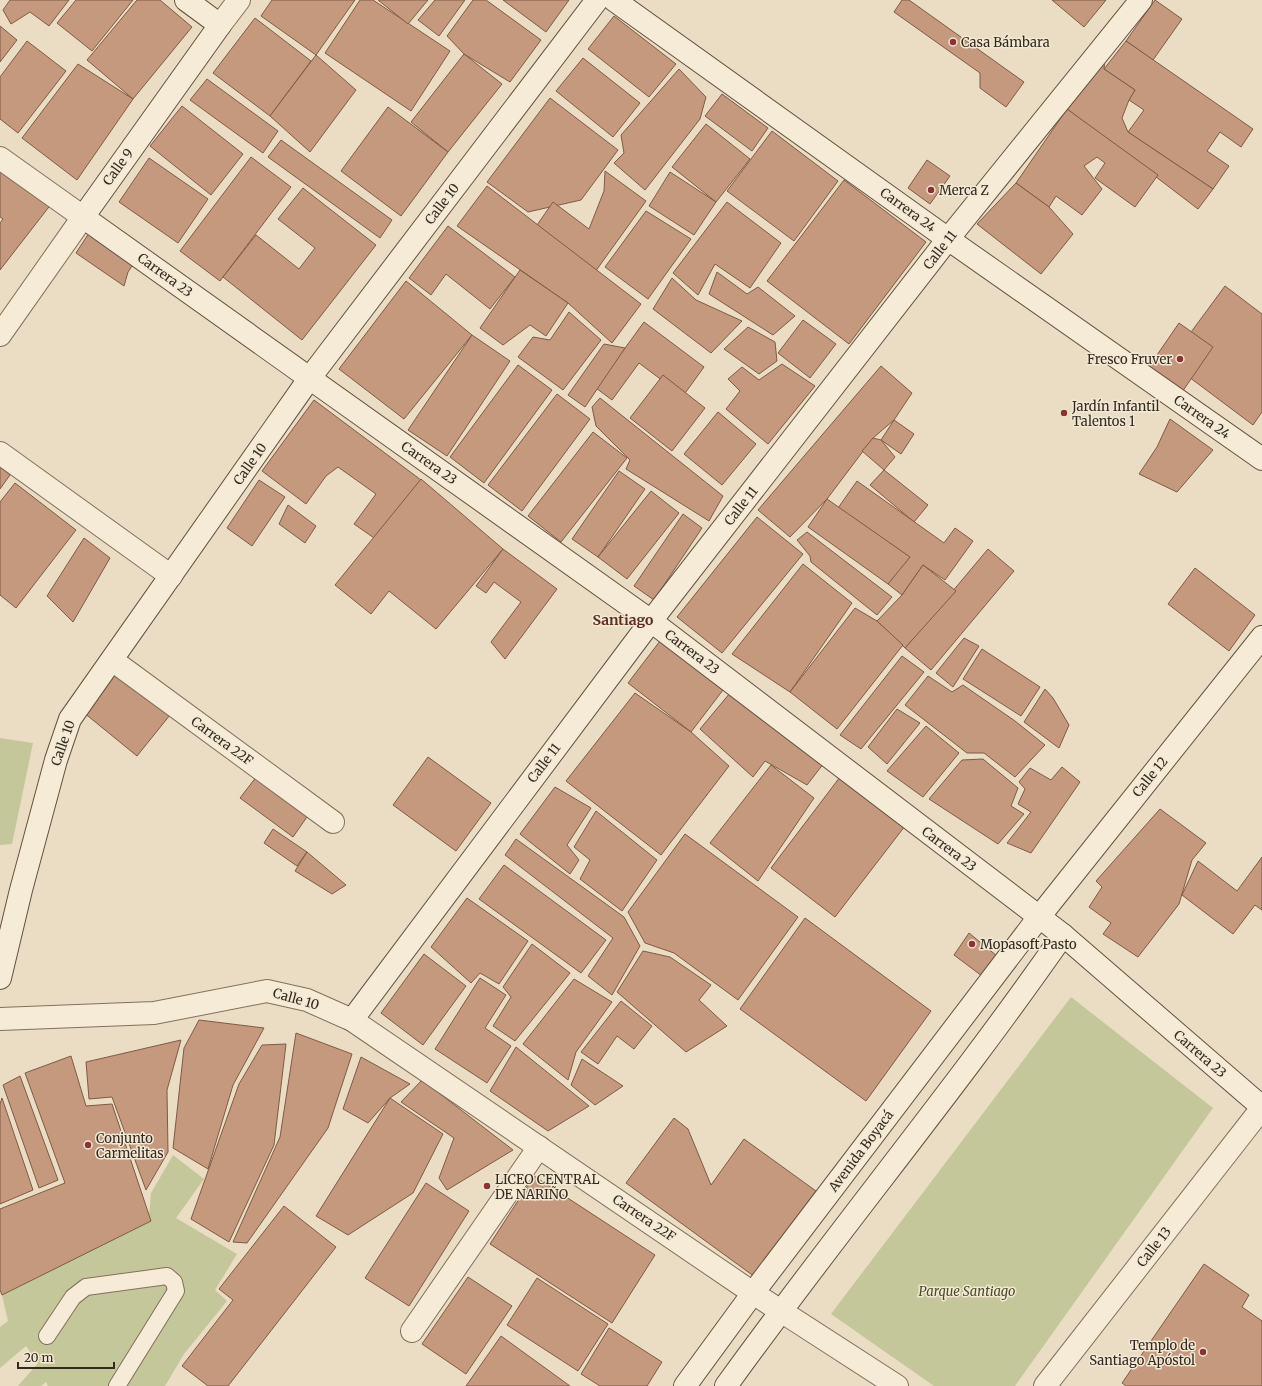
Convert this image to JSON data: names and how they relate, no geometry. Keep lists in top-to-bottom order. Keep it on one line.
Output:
{"streets":{"street":["Calle 9","Calle 10","Carrera 24","Calle 11","Carrera 23","Carrera 22F","Calle 12","Avenida Boyacá","Calle 13"]},"crossings":[["Calle 9","Carrera 23"],["Calle 10","Calle 11"],["Calle 10","Carrera 23"],["Calle 10","Carrera 22F"],["Carrera 24","Calle 11"],["Calle 11","Carrera 23"],["Calle 11","Carrera 22F"],["Carrera 23","Calle 12"],["Carrera 23","Avenida Boyacá"],["Carrera 23","Calle 13"],["Carrera 22F","Avenida Boyacá"],["Calle 12","Avenida Boyacá"]],"districts":["Santiago"],"parks":["Parque Santiago"],"places":["Casa Bámbara","Merca Z","Fresco Fruver","Jardín Infantil Talentos 1","Mopasoft Pasto","Conjunto Carmelitas","LICEO CENTRAL DE NARIÑO","Templo de Santiago Apóstol"],"scale_bar":"20 m"}
